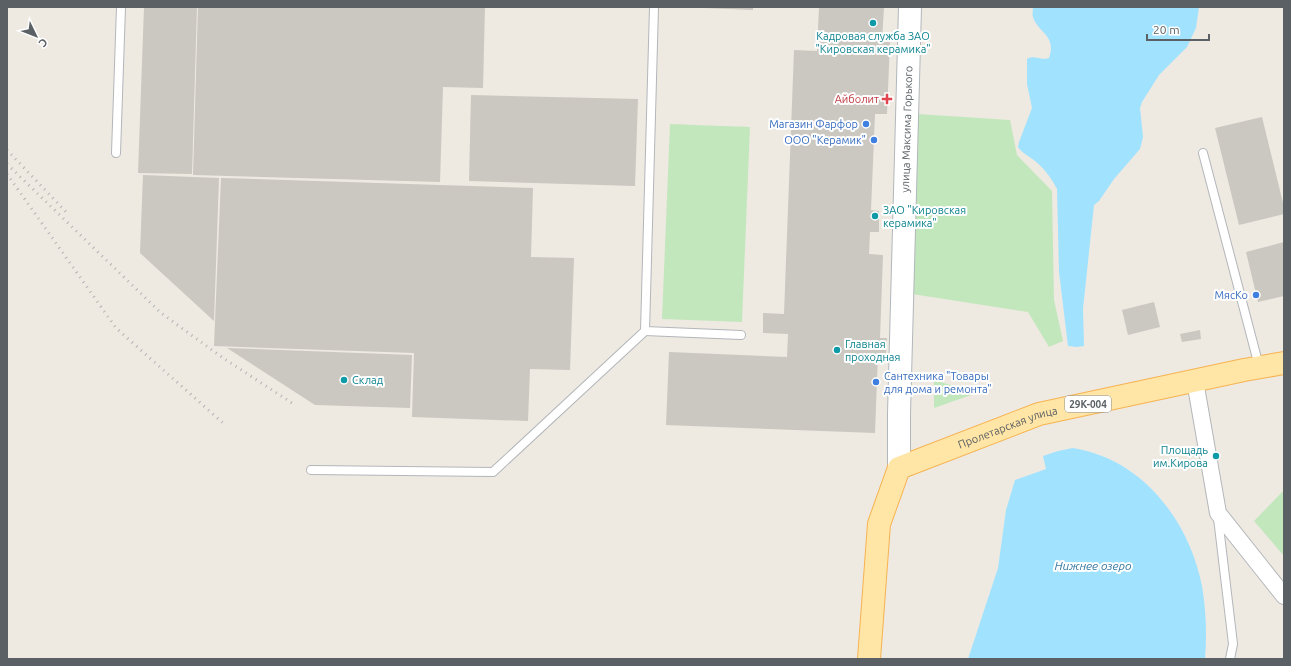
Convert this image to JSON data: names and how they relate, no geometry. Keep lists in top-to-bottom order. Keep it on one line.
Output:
{"streets":{"main road":["29К-004","Пролетарская улица"],"street":["улица Максима Горького"]},"crossings":[["улица Максима Горького","Пролетарская улица"]],"water":["Нижнее озеро"],"places":{"other":["Кадровая служба ЗАО \"Кировская керамика\"","Магазин Фарфор","ООО \"Керамик\"","ЗАО \"Кировская керамика\"","МясКо","Главная проходная","Склад","Сантехника \"Товары для дома и ремонта\"","Площадь им.Кирова"],"health":["Айболит"]},"scale_bar":"20 m","north":"bottom right"}
